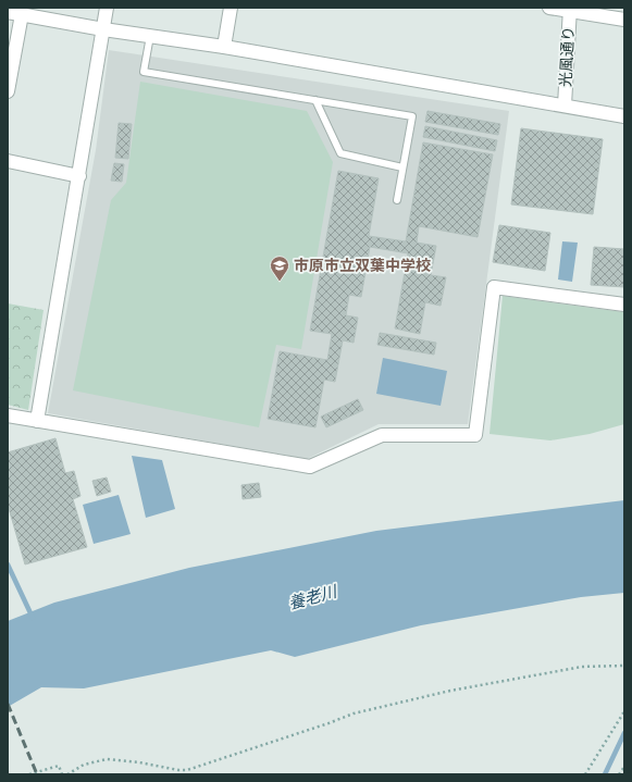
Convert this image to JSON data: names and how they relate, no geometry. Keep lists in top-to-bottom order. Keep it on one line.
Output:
{"streets":{"street":["光風通り"]},"water":["養老川"],"places":{"school or university":["市原市立双葉中学校"]}}
